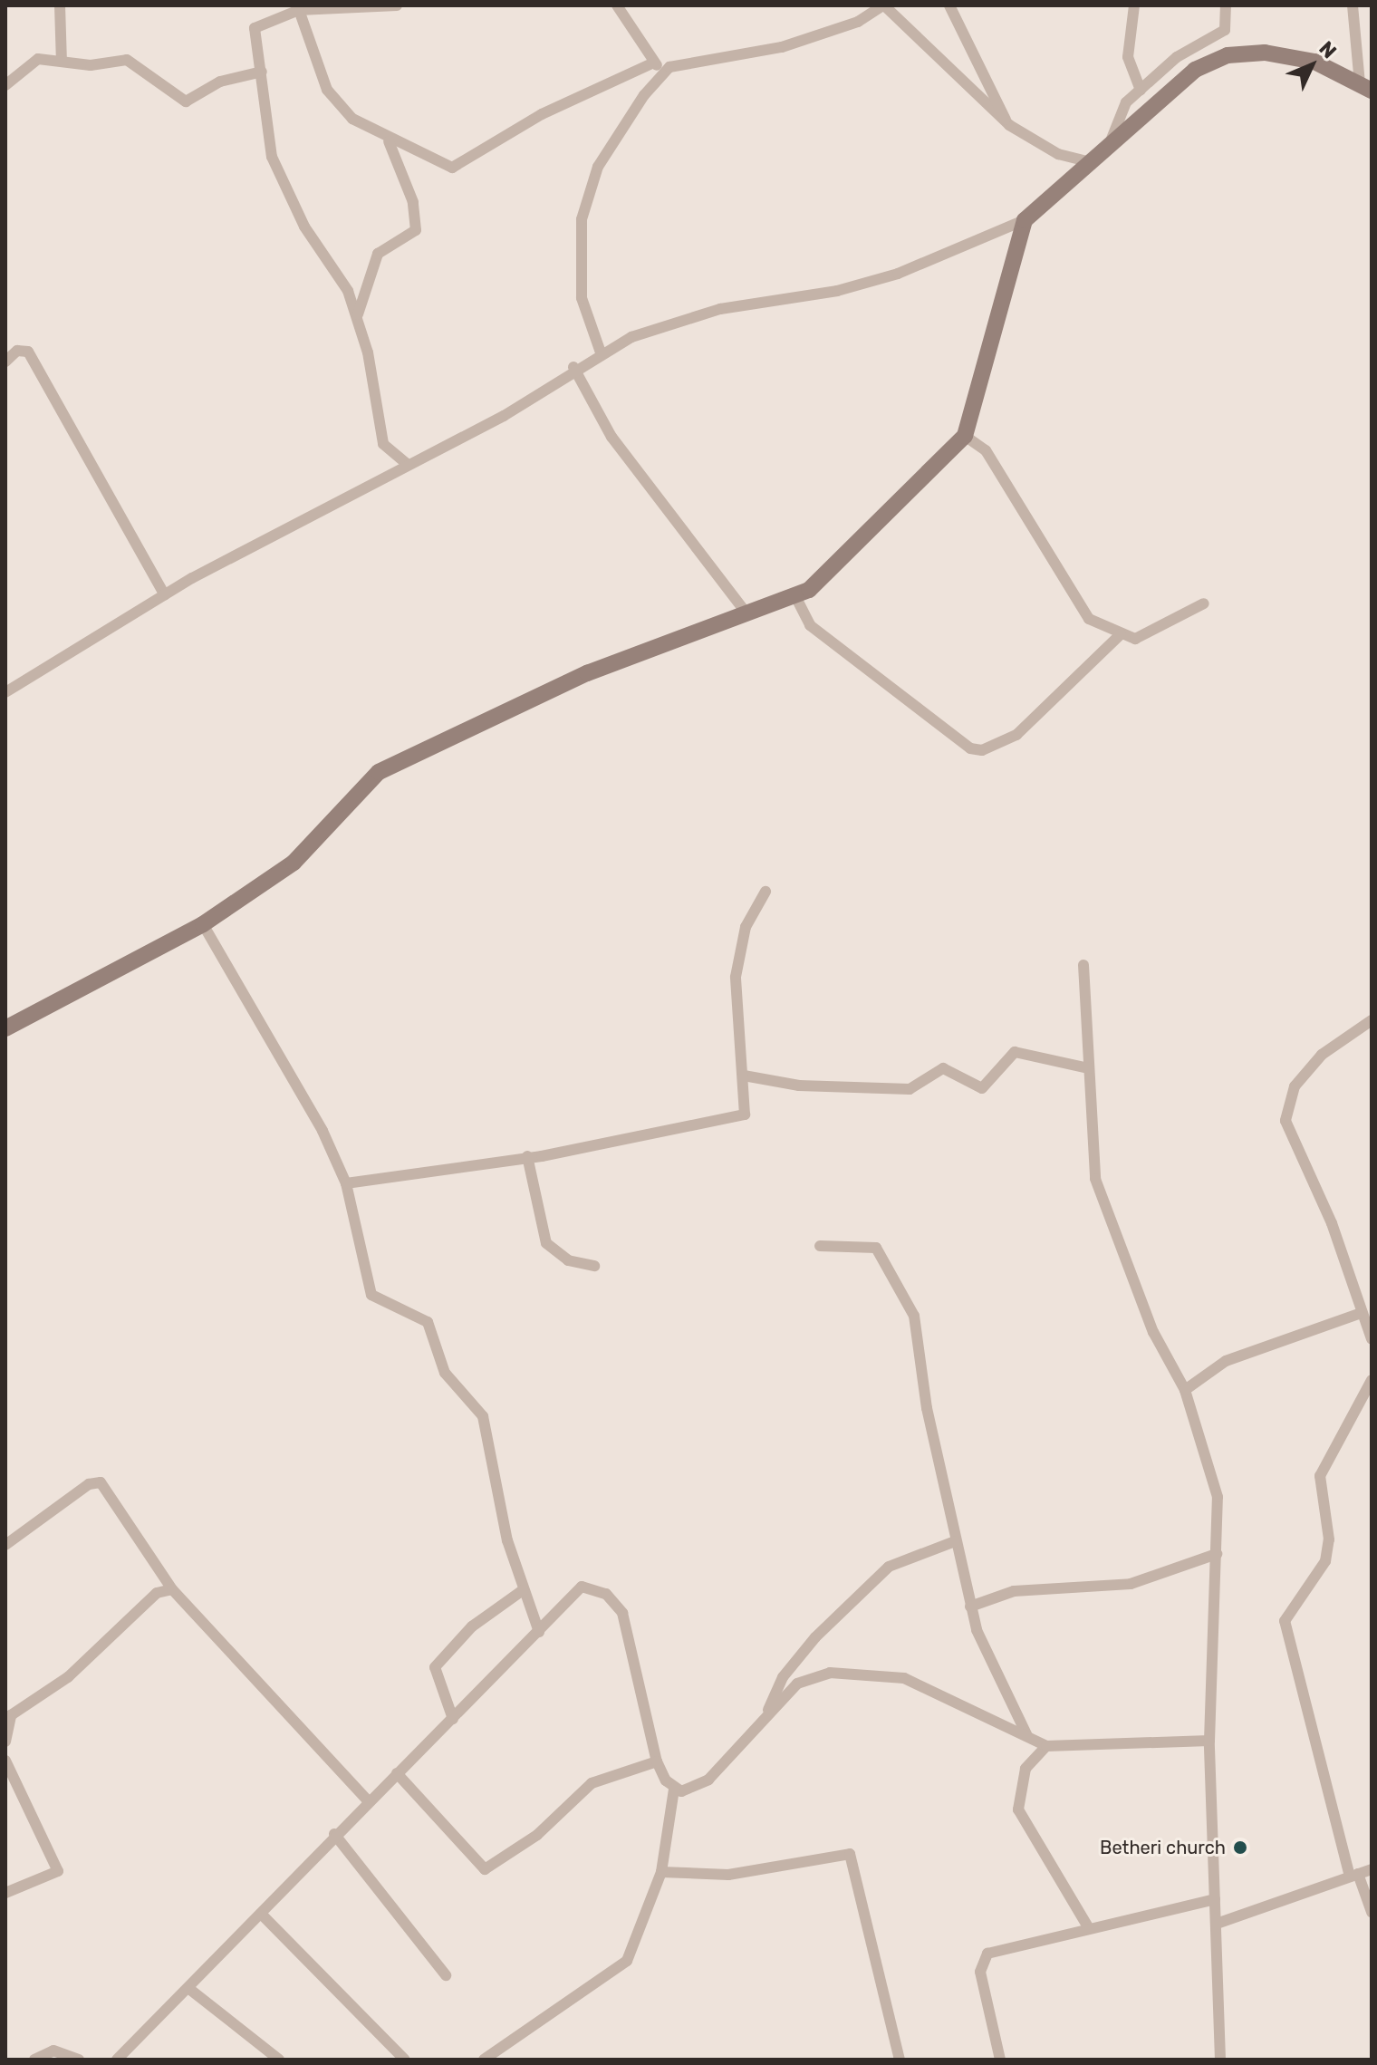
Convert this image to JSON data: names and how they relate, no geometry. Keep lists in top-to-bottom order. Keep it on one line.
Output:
{"places":["Betheri church"],"north":"top right"}
